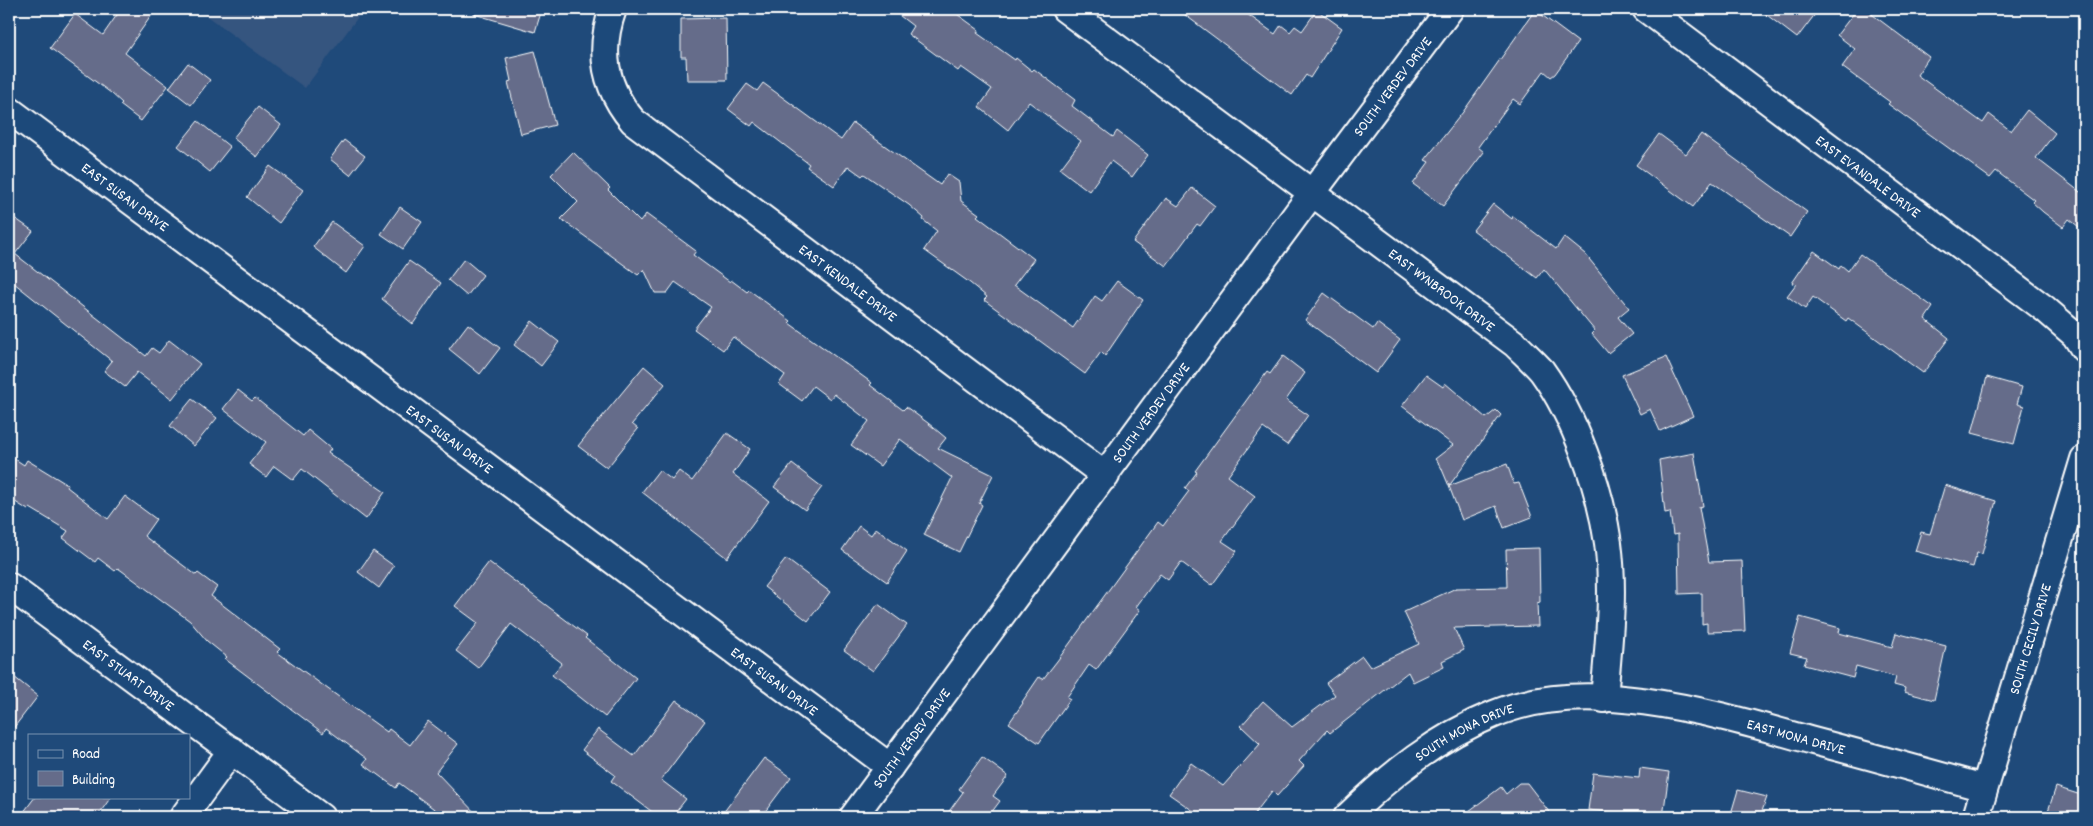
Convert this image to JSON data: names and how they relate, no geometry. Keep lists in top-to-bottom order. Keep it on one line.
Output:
{"streets":{"street":["SOUTH VERDEV DRIVE","EAST EVANDALE DRIVE","EAST SUSAN DRIVE","EAST KENDALE DRIVE","EAST WYNBROOK DRIVE","SOUTH CECILY DRIVE","EAST STUART DRIVE","SOUTH MONA DRIVE","EAST MONA DRIVE"]},"crossings":[["SOUTH VERDEV DRIVE","EAST SUSAN DRIVE"],["SOUTH VERDEV DRIVE","EAST KENDALE DRIVE"],["SOUTH VERDEV DRIVE","EAST WYNBROOK DRIVE"],["EAST WYNBROOK DRIVE","SOUTH MONA DRIVE"],["EAST WYNBROOK DRIVE","EAST MONA DRIVE"],["SOUTH CECILY DRIVE","EAST MONA DRIVE"],["SOUTH MONA DRIVE","EAST MONA DRIVE"]],"legend":["Road","Building"]}
